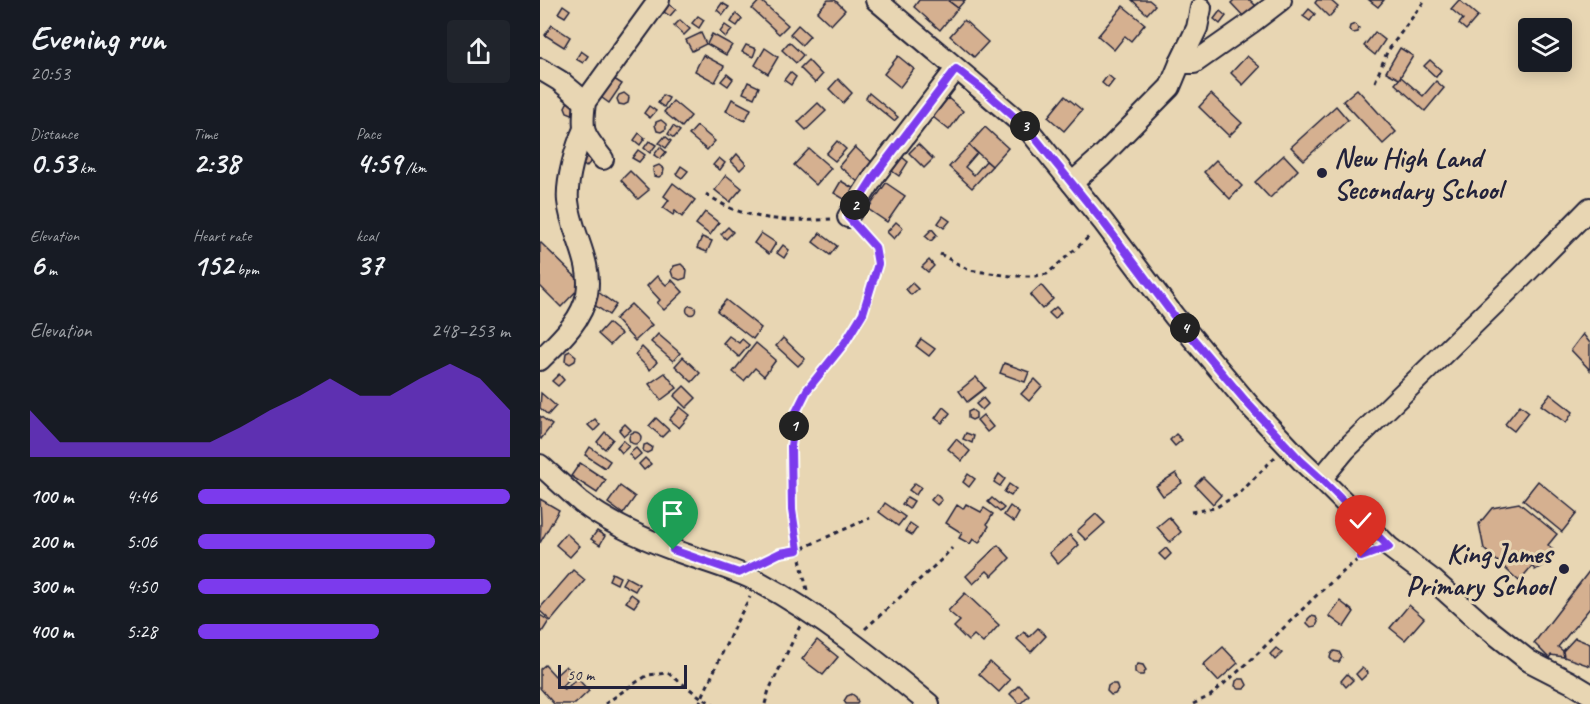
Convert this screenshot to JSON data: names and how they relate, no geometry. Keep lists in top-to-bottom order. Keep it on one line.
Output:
{"places":["New High Land Secondary School","King James Primary School"],"scale_bar":"50 m","page":{"heading":["Evening run","20:53"],"stats":[["Distance","0.53 km"],["Time","2:38"],["Pace","4:59 /km"],["Elevation","6 m"],["Heart rate","152 bpm"],["kcal","37"]],"pins":["3","2","4","1"],"chart":["Elevation","248–253 m"],"list":[{"name":"100 m","note":"4:46"},{"name":"200 m","note":"5:06"},{"name":"300 m","note":"4:50"},{"name":"400 m","note":"5:28"}],"scale":"50 m"}}
